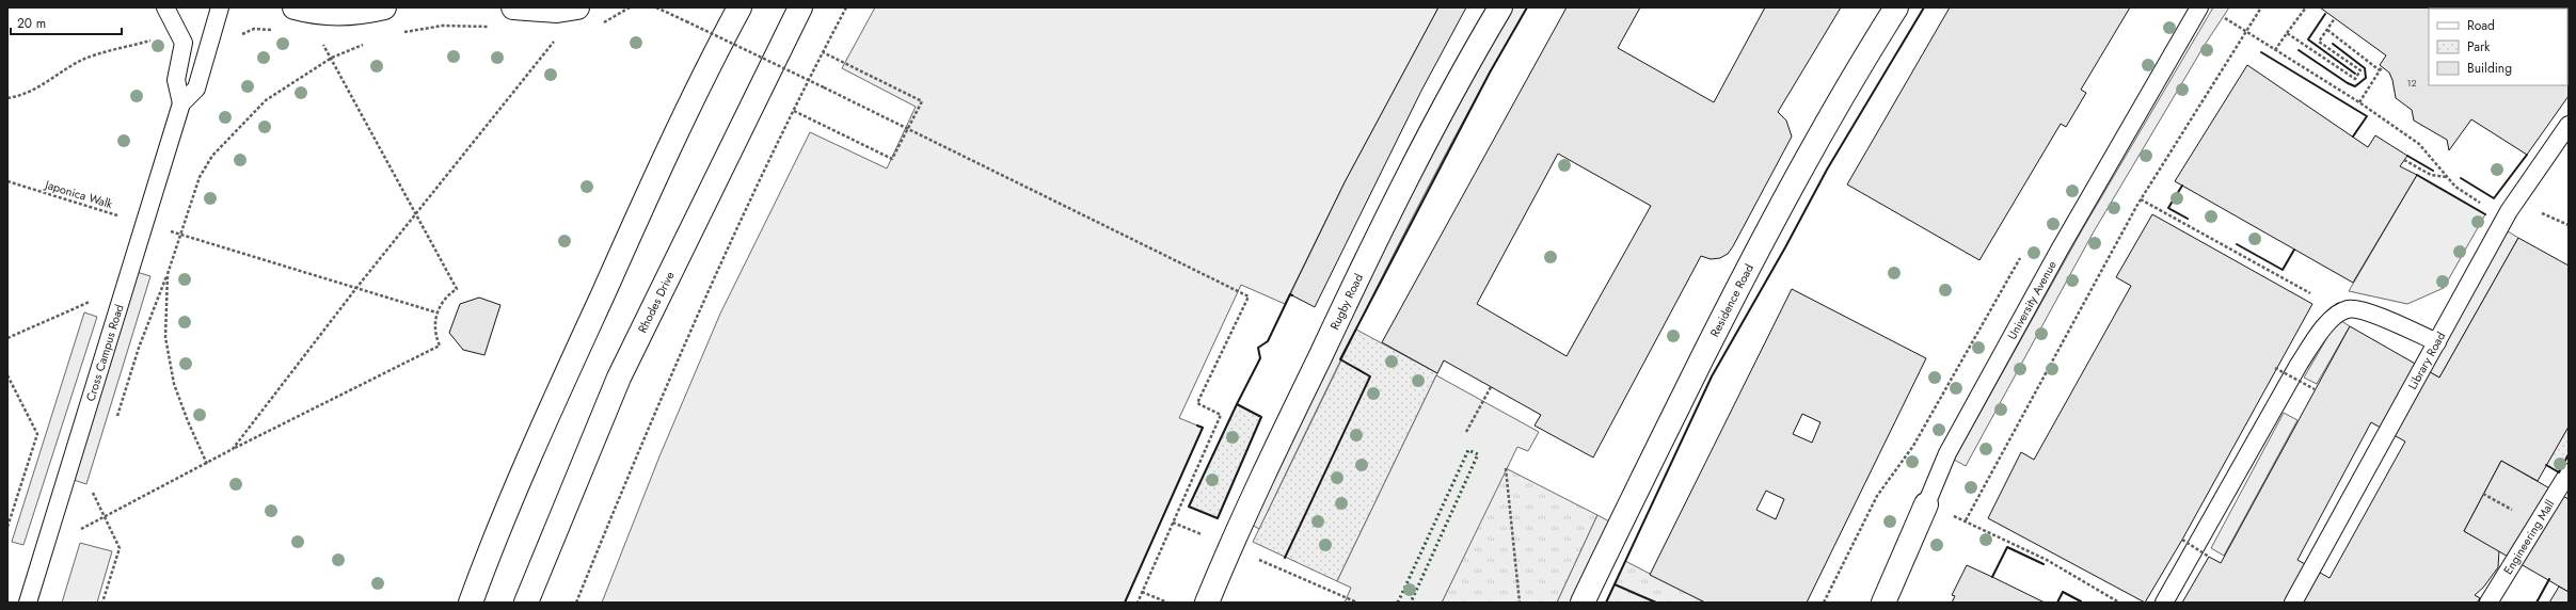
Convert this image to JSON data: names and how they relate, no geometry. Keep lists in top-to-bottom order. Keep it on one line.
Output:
{"streets":{"main road":["Residence Road","University Avenue","Rhodes Drive","Rugby Road"],"lane":["Cross Campus Road","Library Road","Engineering Mall"],"path":["Japonica Walk"]},"crossings":[["Japonica Walk","Cross Campus Road"]],"house_numbers":["12"],"legend":["Road","Park","Building"],"scale_bar":"20 m"}
